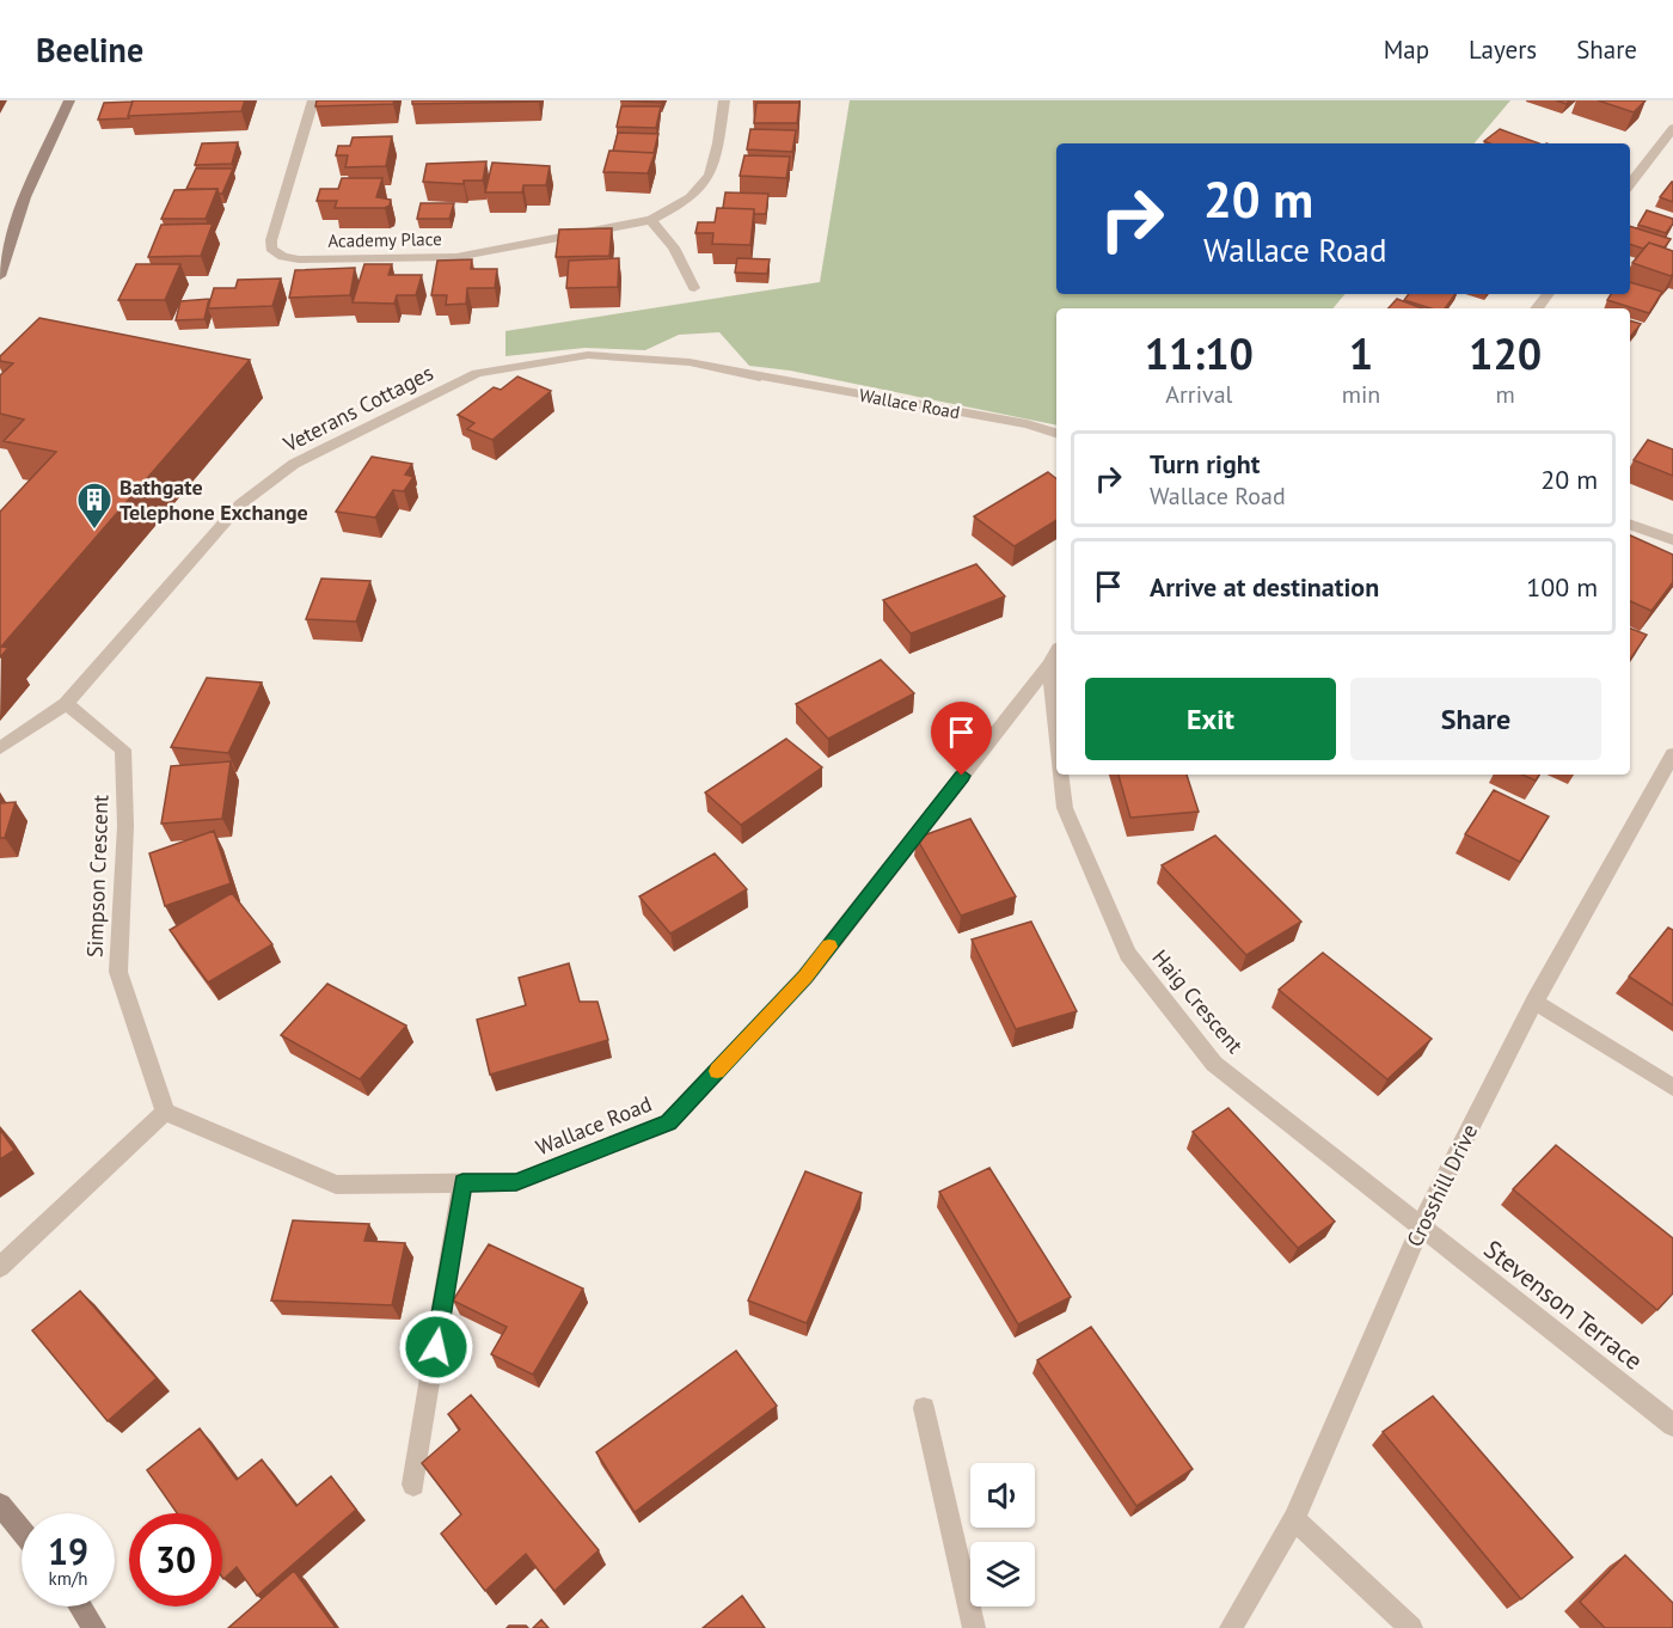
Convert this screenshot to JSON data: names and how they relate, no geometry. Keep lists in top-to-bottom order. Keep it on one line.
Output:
{"streets":{"street":["Academy Place","Wallace Road","Veterans Cottages","Simpson Crescent","Haig Crescent","Crosshill Drive","Stevenson Terrace"]},"crossings":[["Wallace Road","Veterans Cottages"],["Wallace Road","Simpson Crescent"],["Veterans Cottages","Simpson Crescent"],["Haig Crescent","Crosshill Drive"],["Haig Crescent","Stevenson Terrace"],["Crosshill Drive","Stevenson Terrace"]],"places":{"building":["Bathgate Telephone Exchange"]},"page":{"header":"Beeline","nav":["Map","Layers","Share"],"turn":["20 m","Wallace Road"],"eta":["11:10","Arrival","1","min","120","m"],"list":[{"name":"Turn right","note":"Wallace Road","value":"20 m"},{"name":"Arrive at destination","value":"100 m"}],"buttons":["Exit","Share"],"speed":"19 km/h","limit":"30"}}
